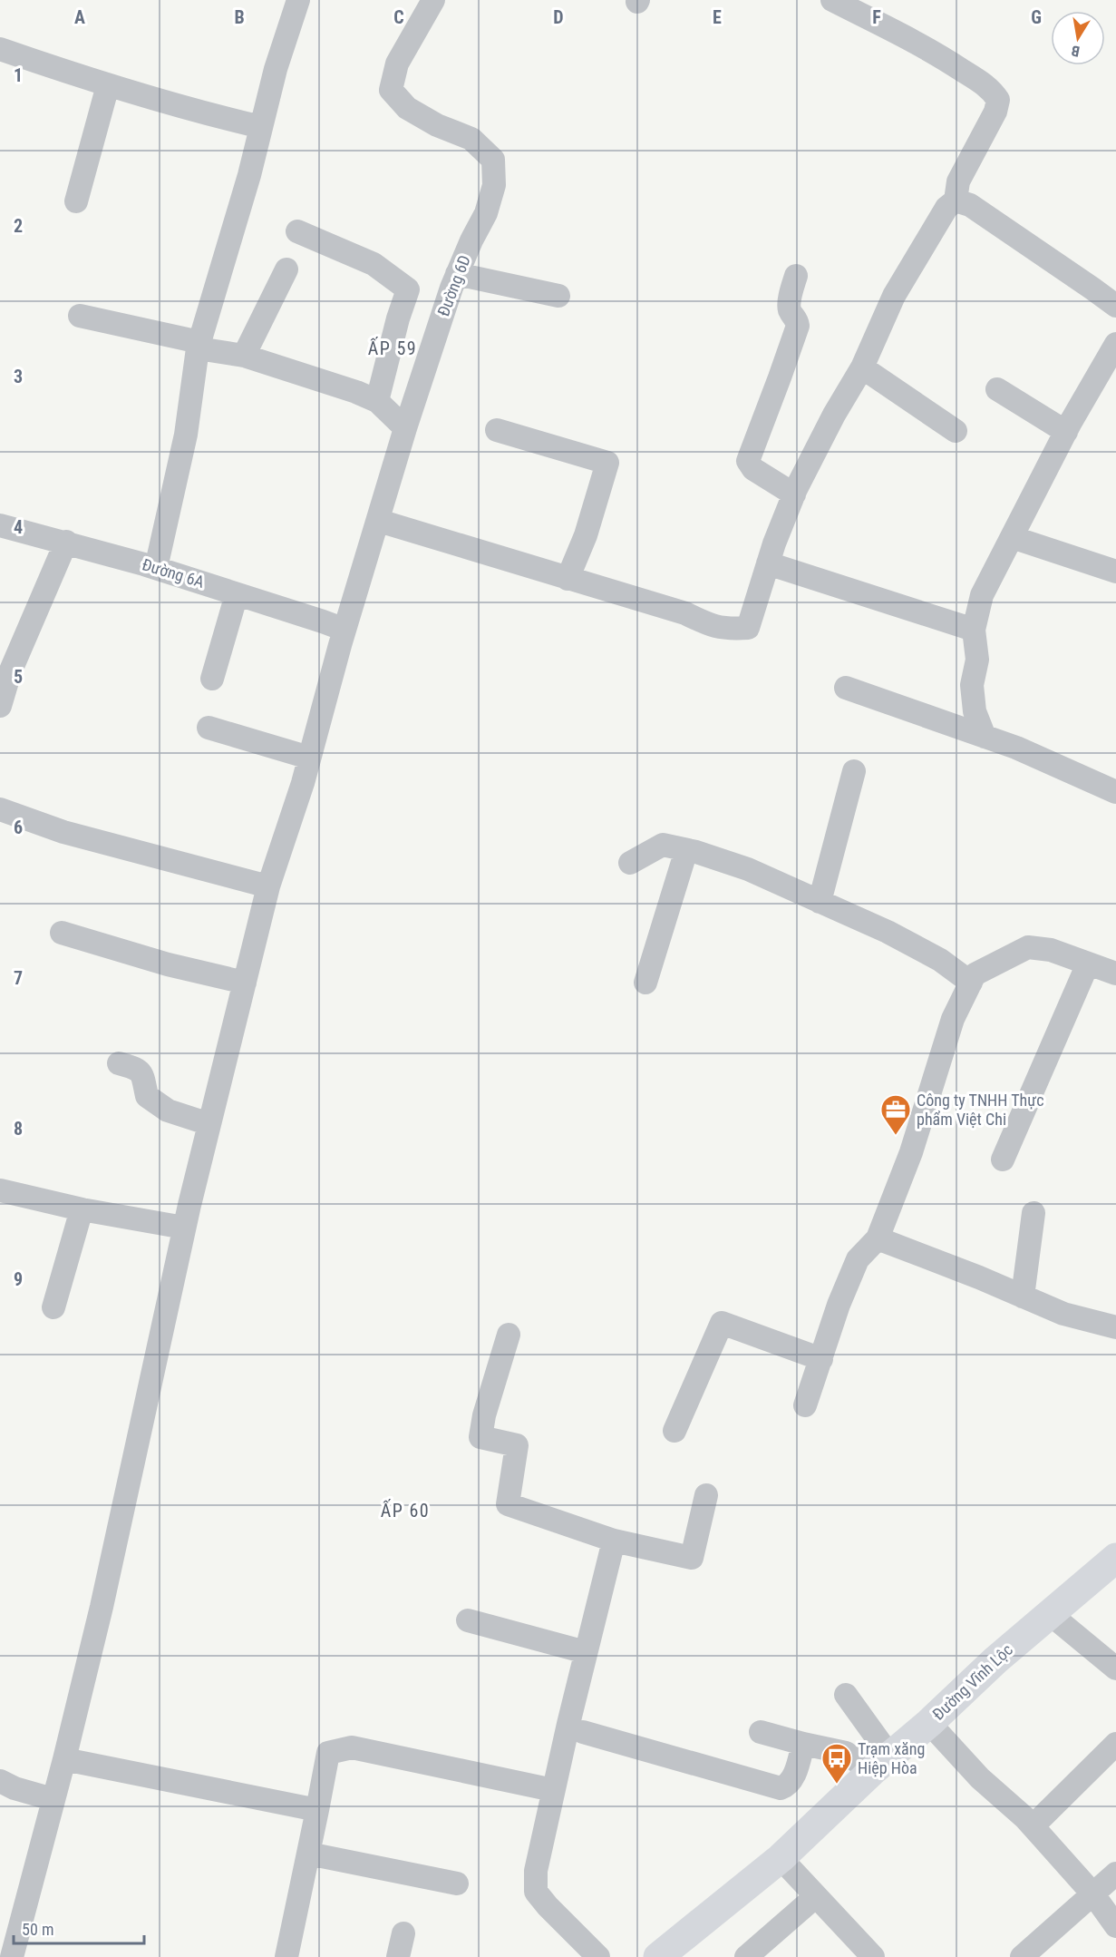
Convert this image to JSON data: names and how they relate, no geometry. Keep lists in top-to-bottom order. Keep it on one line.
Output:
{"streets":{"main road":["Đường Vĩnh Lộc"],"street":["Đường 6D","Đường 6A"]},"crossings":[["Đường 6D","Đường 6A"]],"districts":["ẤP 59","ẤP 60"],"places":{"office":["Công ty TNHH Thực phẩm Việt Chi"],"bus stop":["Trạm xăng Hiệp Hòa"]},"scale_bar":"50 m","north":"bottom","grid":{"columns":["A","B","C","D","E","F","G"],"rows":["1","2","3","4","5","6","7","8","9"]}}
